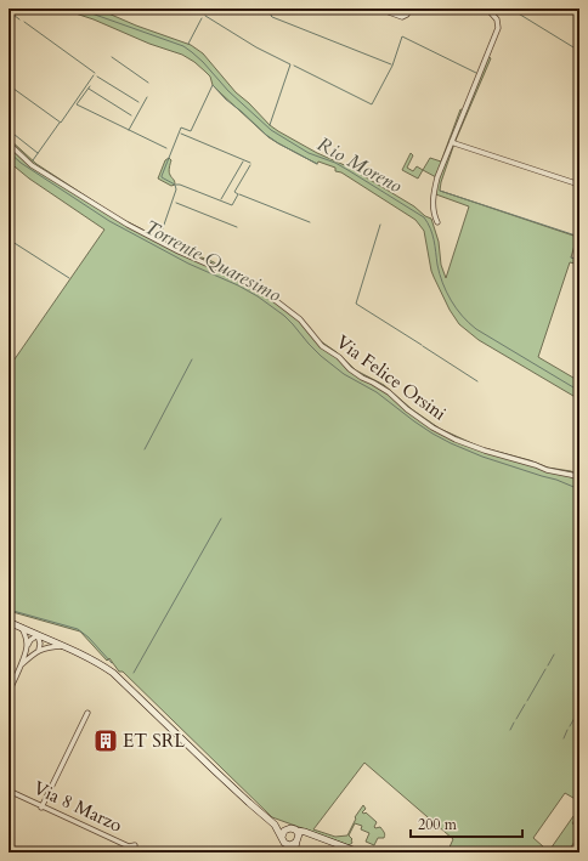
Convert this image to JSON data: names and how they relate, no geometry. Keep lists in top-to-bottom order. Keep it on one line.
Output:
{"streets":{"street":["Via Felice Orsini","Via 8 Marzo"]},"water":["Rio Moreno","Torrente Quaresimo"],"places":{"building":["ET SRL"]},"scale_bar":"200 m"}
